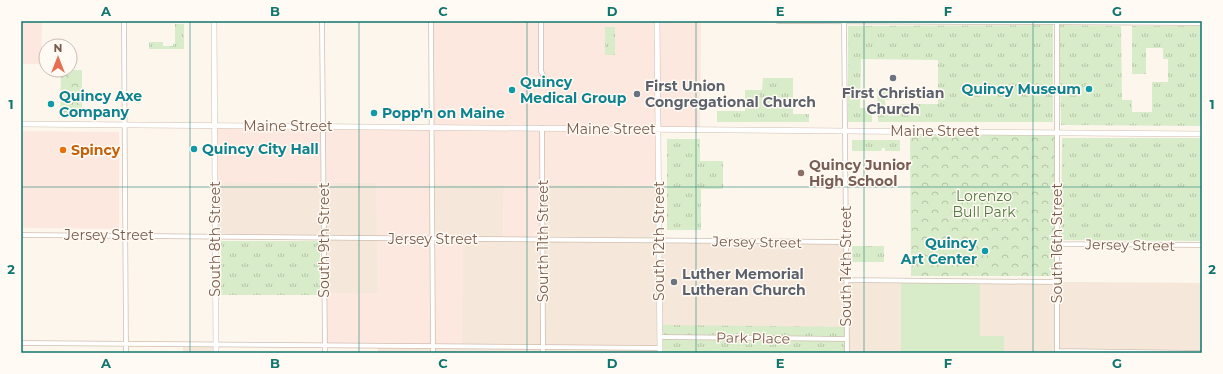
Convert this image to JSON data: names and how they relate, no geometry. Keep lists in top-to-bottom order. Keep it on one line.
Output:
{"streets":{"street":["Maine Street","Jersey Street","South 8th Street","South 9th Street","Sourth 11th Street","South 12th Street","South 16th Street","South 14th Street","Park Place"]},"crossings":[["Maine Street","South 8th Street"],["Maine Street","South 9th Street"],["Maine Street","Sourth 11th Street"],["Maine Street","South 12th Street"],["Maine Street","South 16th Street"],["Maine Street","South 14th Street"],["Jersey Street","South 8th Street"],["Jersey Street","South 9th Street"],["Jersey Street","Sourth 11th Street"],["Jersey Street","South 12th Street"],["Jersey Street","South 16th Street"],["Jersey Street","South 14th Street"],["South 12th Street","Park Place"],["South 14th Street","Park Place"]],"parks":["Lorenzo Bull Park"],"places":["First Christian Church","Quincy Museum","Quincy Medical Group","First Union Congregational Church","Quincy Axe Company","Popp'n on Maine","Quincy City Hall","Spincy","Quincy Junior High School","Quincy Art Center","Luther Memorial Lutheran Church"],"north":"top","grid":{"columns":["A","B","C","D","E","F","G"],"rows":["1","2"]}}
